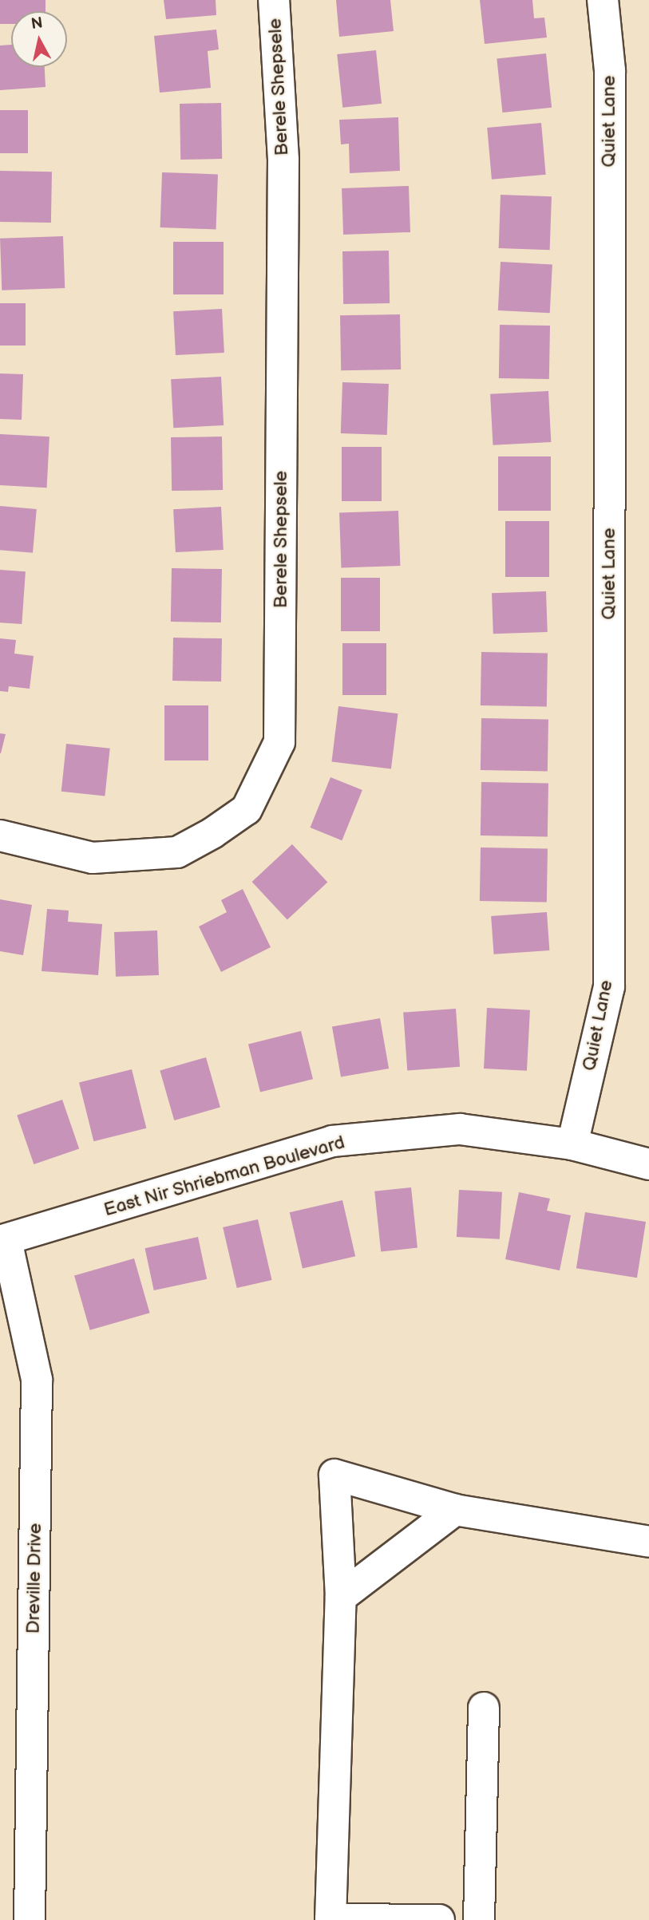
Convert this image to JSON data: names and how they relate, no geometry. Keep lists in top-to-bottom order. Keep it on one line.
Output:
{"streets":{"street":["Berele Shepsele","Quiet Lane","East Nir Shriebman Boulevard","Dreville Drive"]},"crossings":[["Quiet Lane","East Nir Shriebman Boulevard"],["East Nir Shriebman Boulevard","Dreville Drive"]],"north":"top"}
